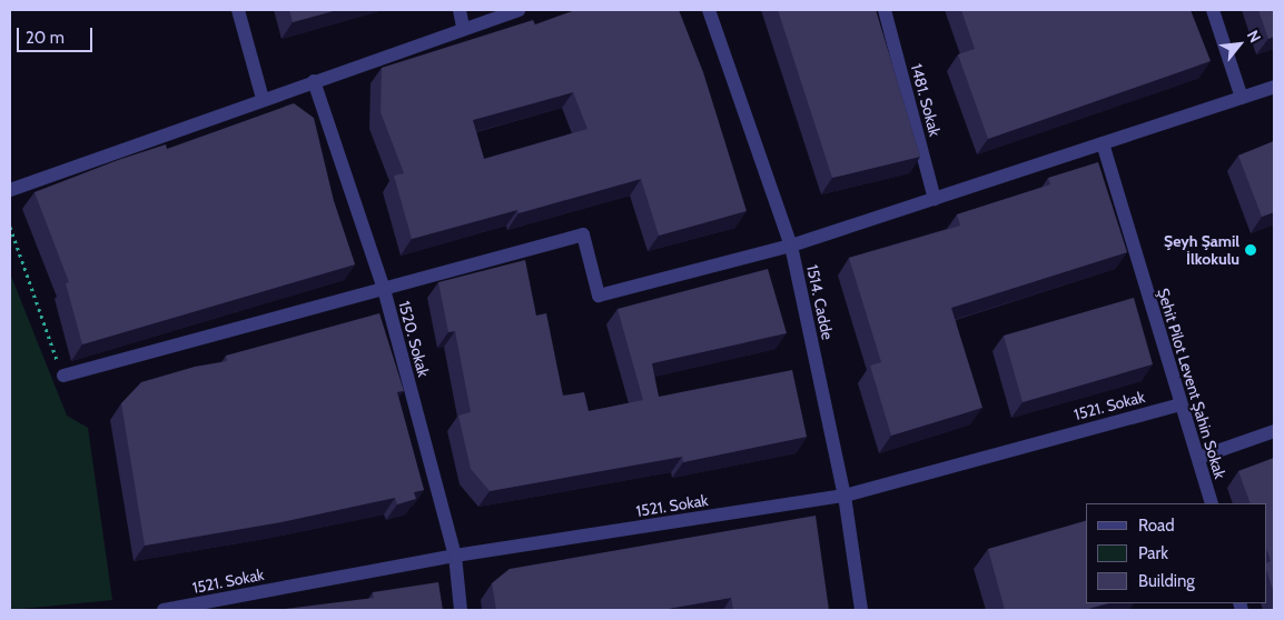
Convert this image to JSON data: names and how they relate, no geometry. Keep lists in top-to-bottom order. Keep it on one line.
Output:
{"streets":{"street":["1481. Sokak","1514. Cadde","1520. Sokak","Şehit Pilot Levent Şahin Sokak","1521. Sokak"]},"crossings":[["1514. Cadde","1521. Sokak"],["1520. Sokak","1521. Sokak"],["Şehit Pilot Levent Şahin Sokak","1521. Sokak"]],"places":["Şeyh Şamil İlkokulu"],"legend":["Road","Park","Building"],"scale_bar":"20 m","north":"top right"}
